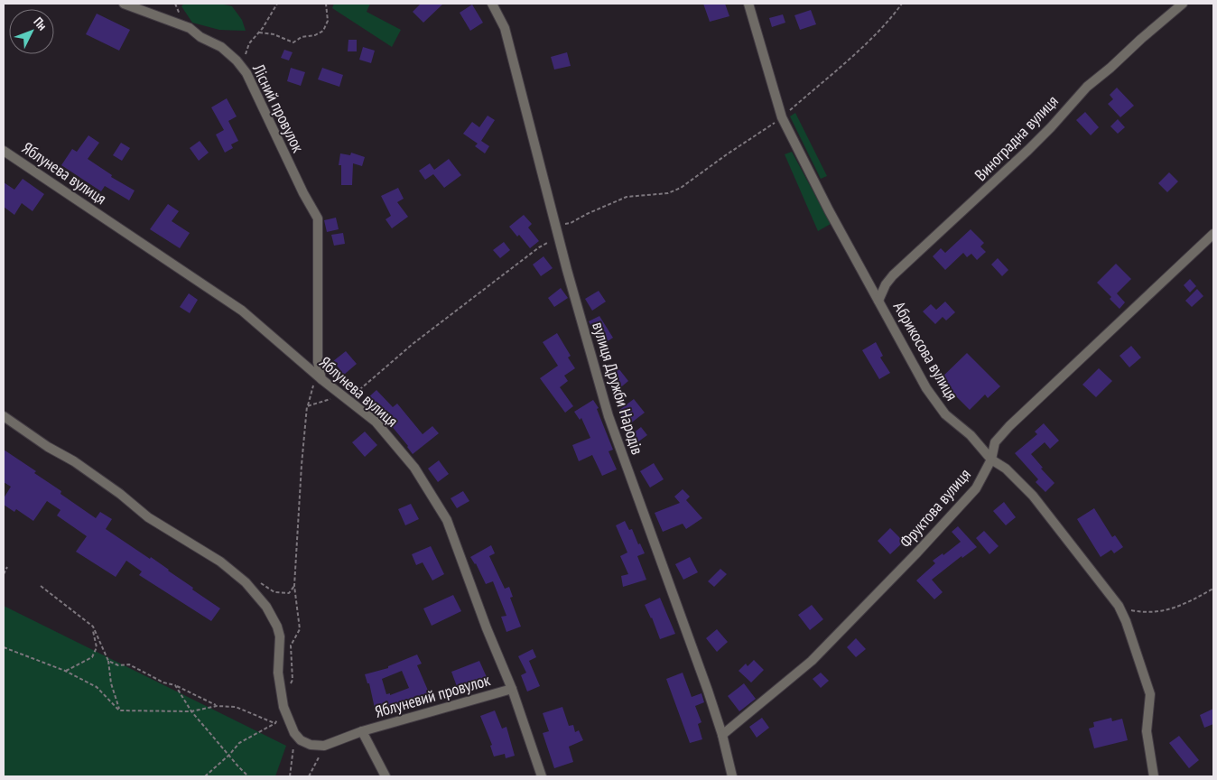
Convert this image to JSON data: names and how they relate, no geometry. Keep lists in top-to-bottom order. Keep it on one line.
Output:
{"streets":{"street":["Лісний провулок","Виноградна вулиця","Яблунева вулиця","Абрикосова вулиця","вулиця Дружби Народів","Фруктова вулиця","Яблуневий провулок"]},"crossings":[["Лісний провулок","Яблунева вулиця"],["Виноградна вулиця","Абрикосова вулиця"],["Яблунева вулиця","Яблуневий провулок"],["Абрикосова вулиця","Фруктова вулиця"],["вулиця Дружби Народів","Фруктова вулиця"]],"north":"top right"}
